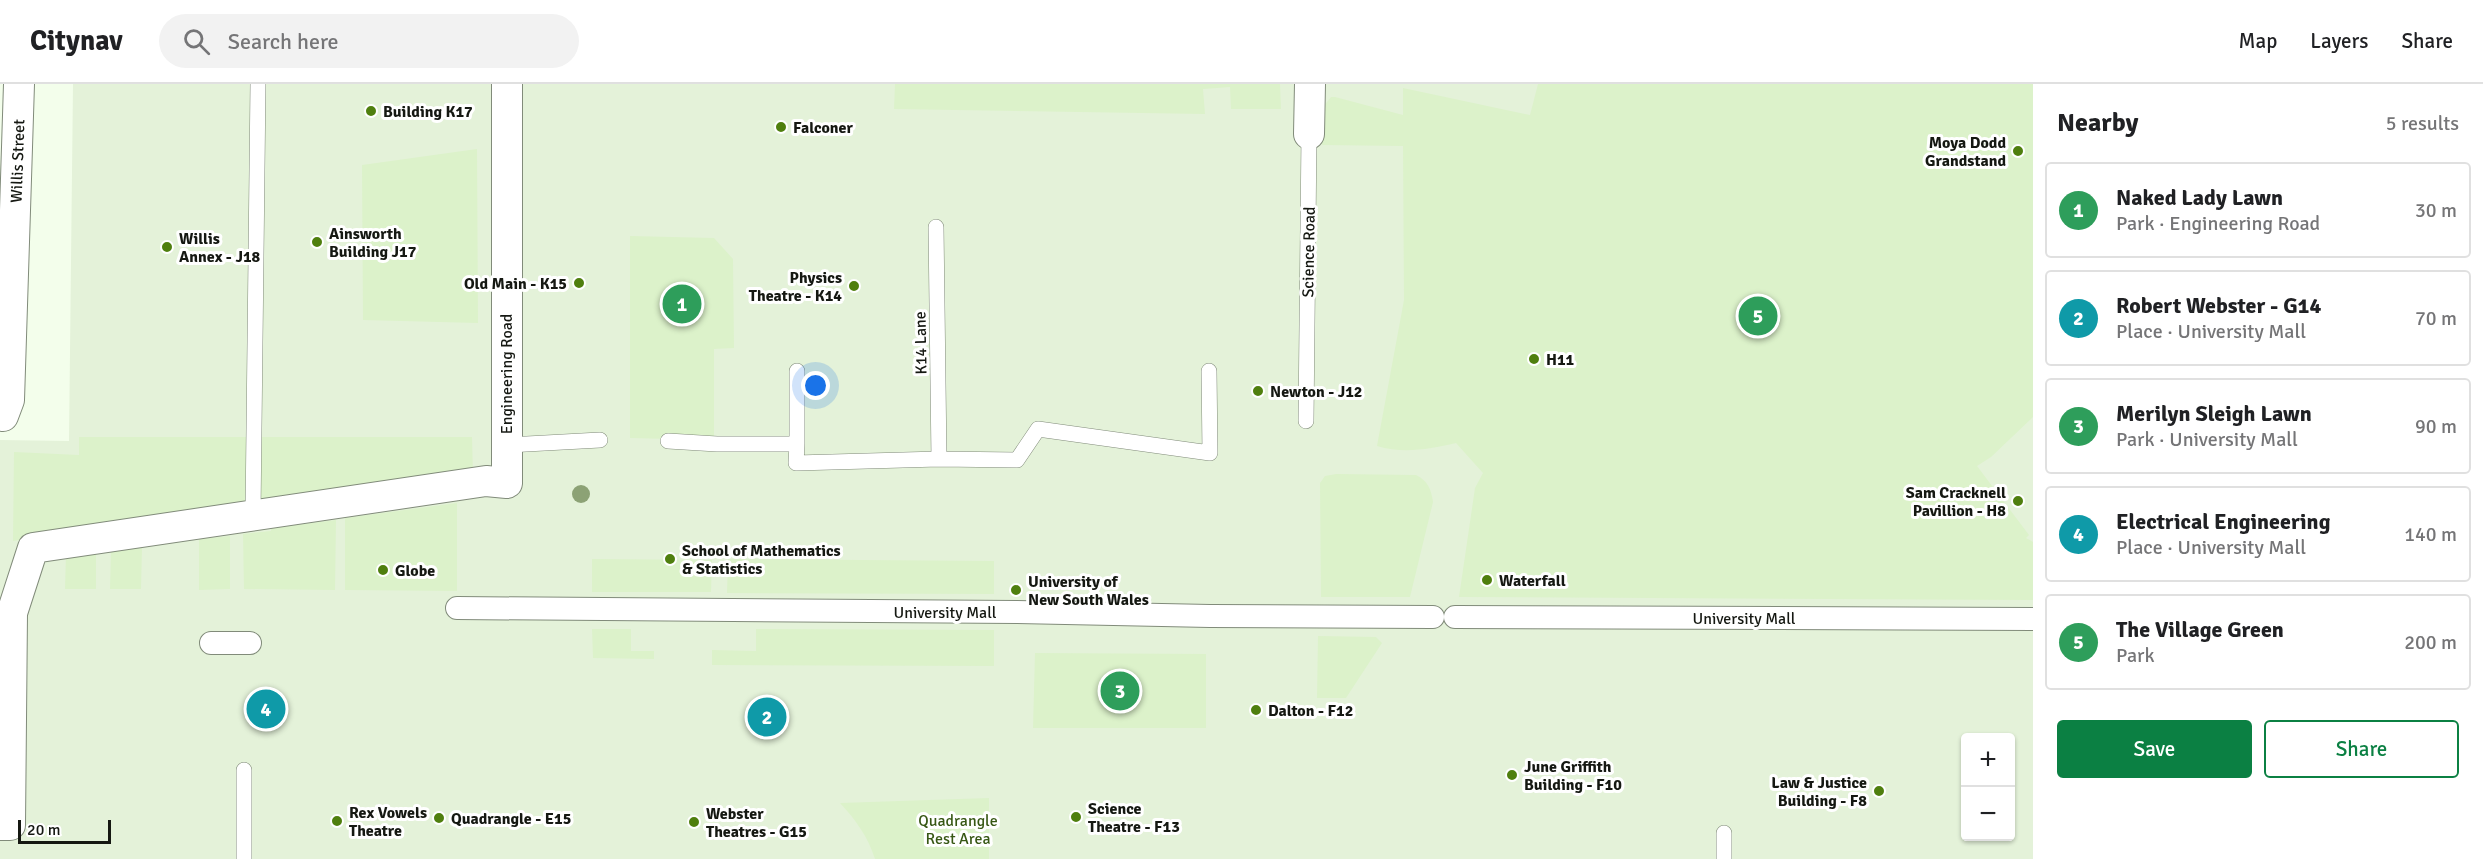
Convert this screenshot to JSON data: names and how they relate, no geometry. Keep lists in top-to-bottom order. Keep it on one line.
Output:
{"streets":{"street":["Willis Street","Science Road","Engineering Road","University Mall"],"lane":["K14 Lane"]},"parks":["Quadrangle Rest Area"],"places":["Building K17","Falconer","Moya Dodd Grandstand","Ainsworth Building J17","Willis Annex - J18","Old Main - K15","Physics Theatre - K14","H11","Newton - J12","Sam Cracknell Pavillion - H8","School of Mathematics & Statistics","Globe","Waterfall","University of New South Wales","Dalton - F12","June Griffith Building - F10","Law & Justice Building - F8","Science Theatre - F13","Quadrangle - E15","Rex Vowels Theatre","Webster Theatres - G15"],"scale_bar":"20 m","page":{"header":"Citynav","search":"Search here","nav":["Map","Layers","Share"],"heading":["Nearby","5 results"],"list":[{"mark":"1","name":"Naked Lady Lawn","note":"Park · Engineering Road","value":"30 m"},{"mark":"2","name":"Robert Webster - G14","note":"Place · University Mall","value":"70 m"},{"mark":"3","name":"Merilyn Sleigh Lawn","note":"Park · University Mall","value":"90 m"},{"mark":"4","name":"Electrical Engineering","note":"Place · University Mall","value":"140 m"},{"mark":"5","name":"The Village Green","note":"Park","value":"200 m"}],"pins":["1","5","3","4","2"],"buttons":["Save","Share"],"map_buttons":["+","−"],"scale":"20 m"}}
